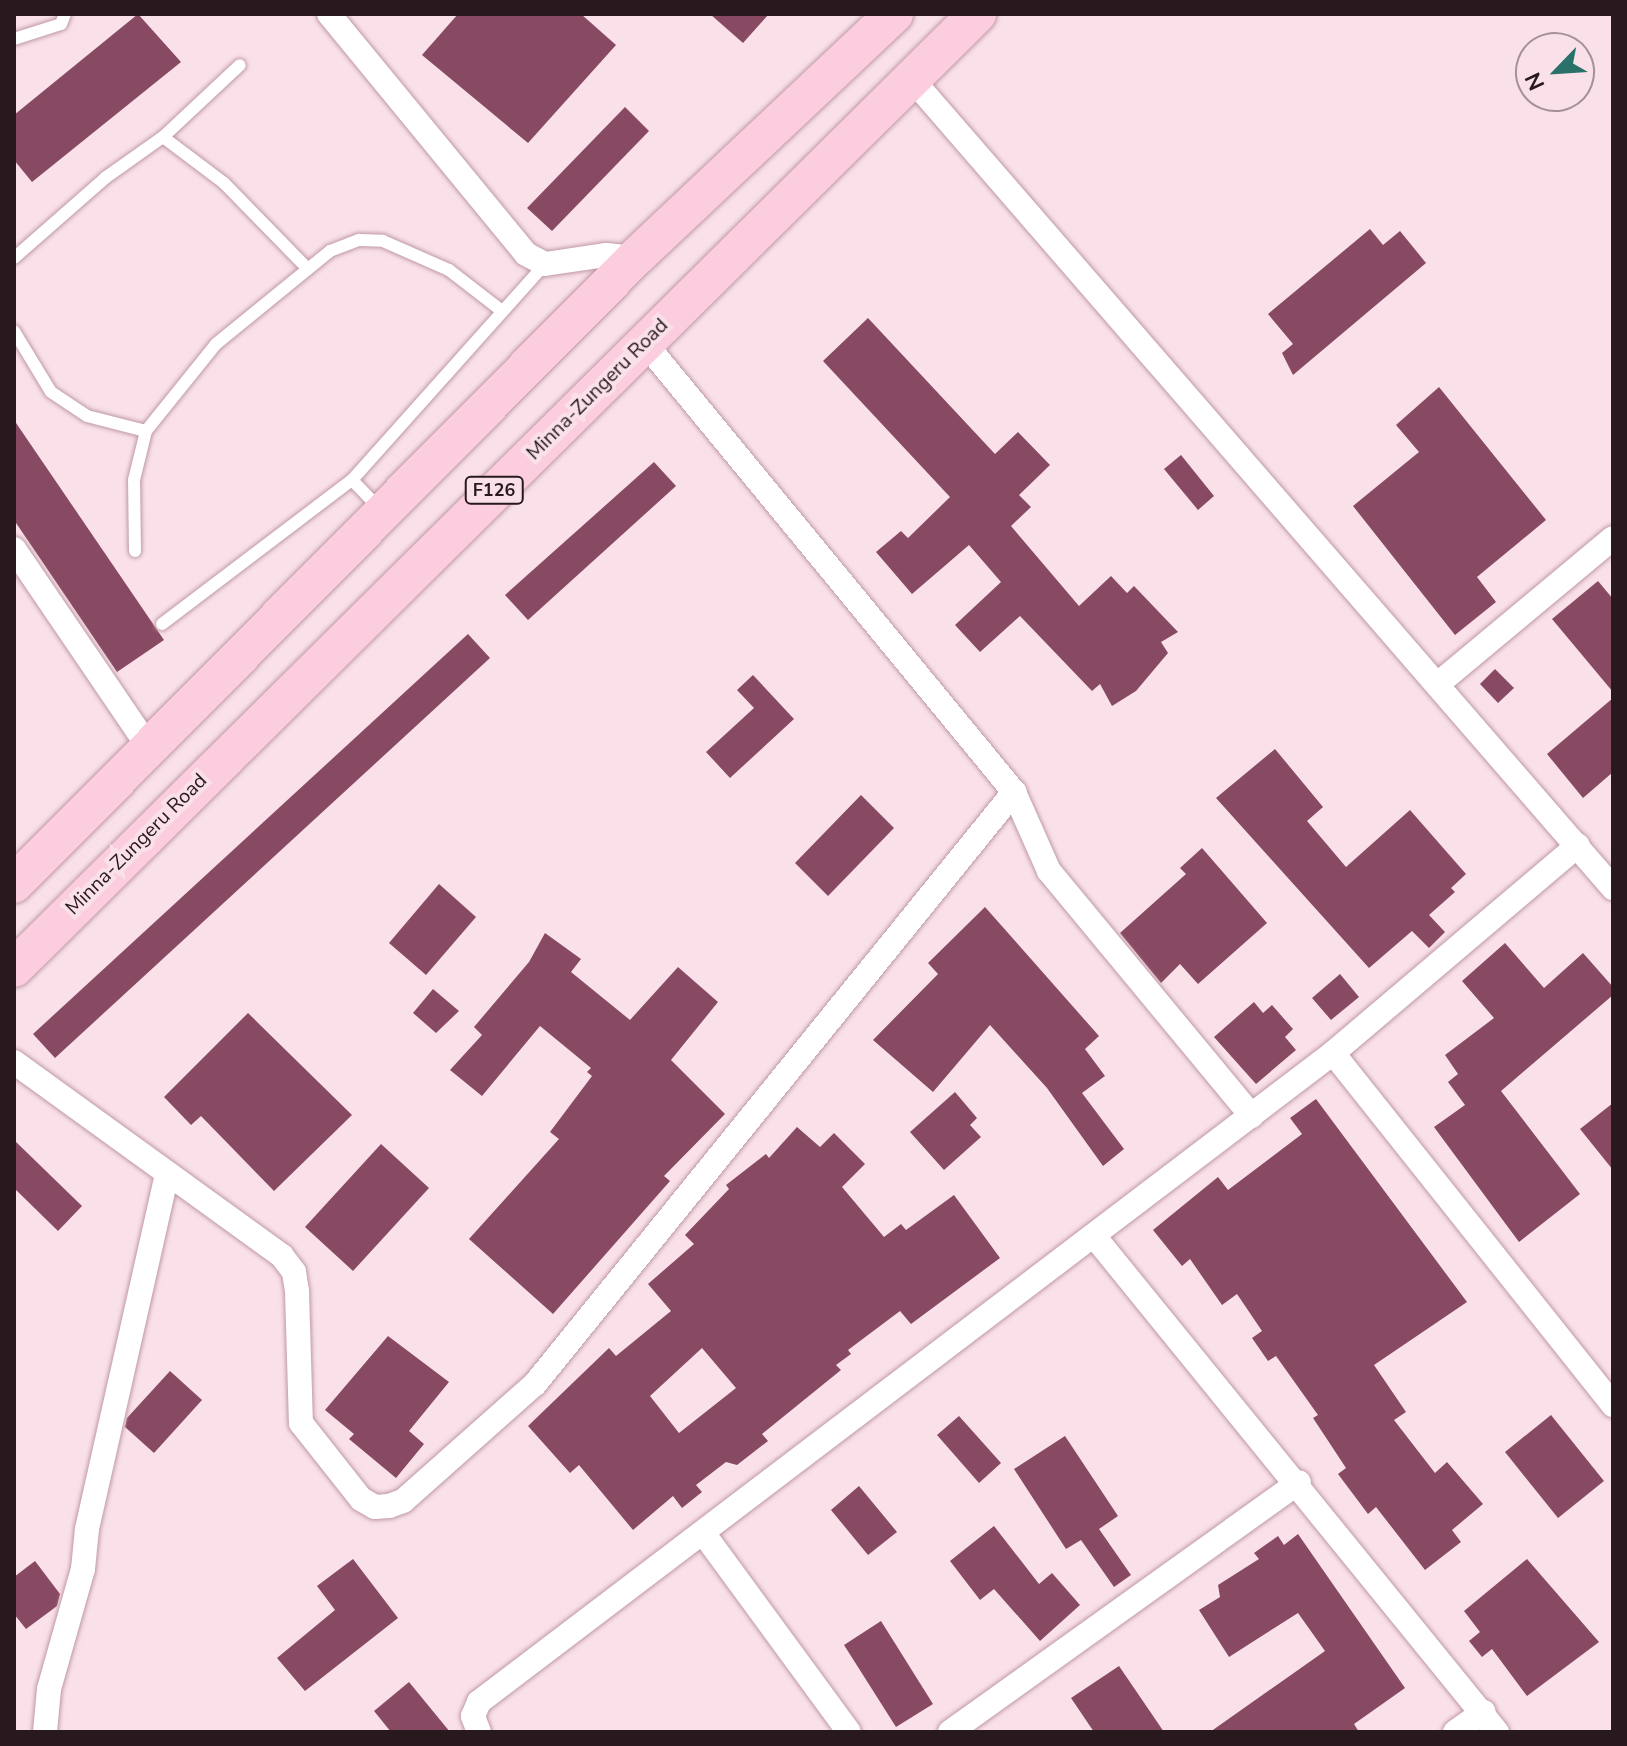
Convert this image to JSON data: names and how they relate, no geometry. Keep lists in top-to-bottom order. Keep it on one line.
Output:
{"streets":{"main road":["Minna-Zungeru Road","F126"]},"north":"bottom left"}
